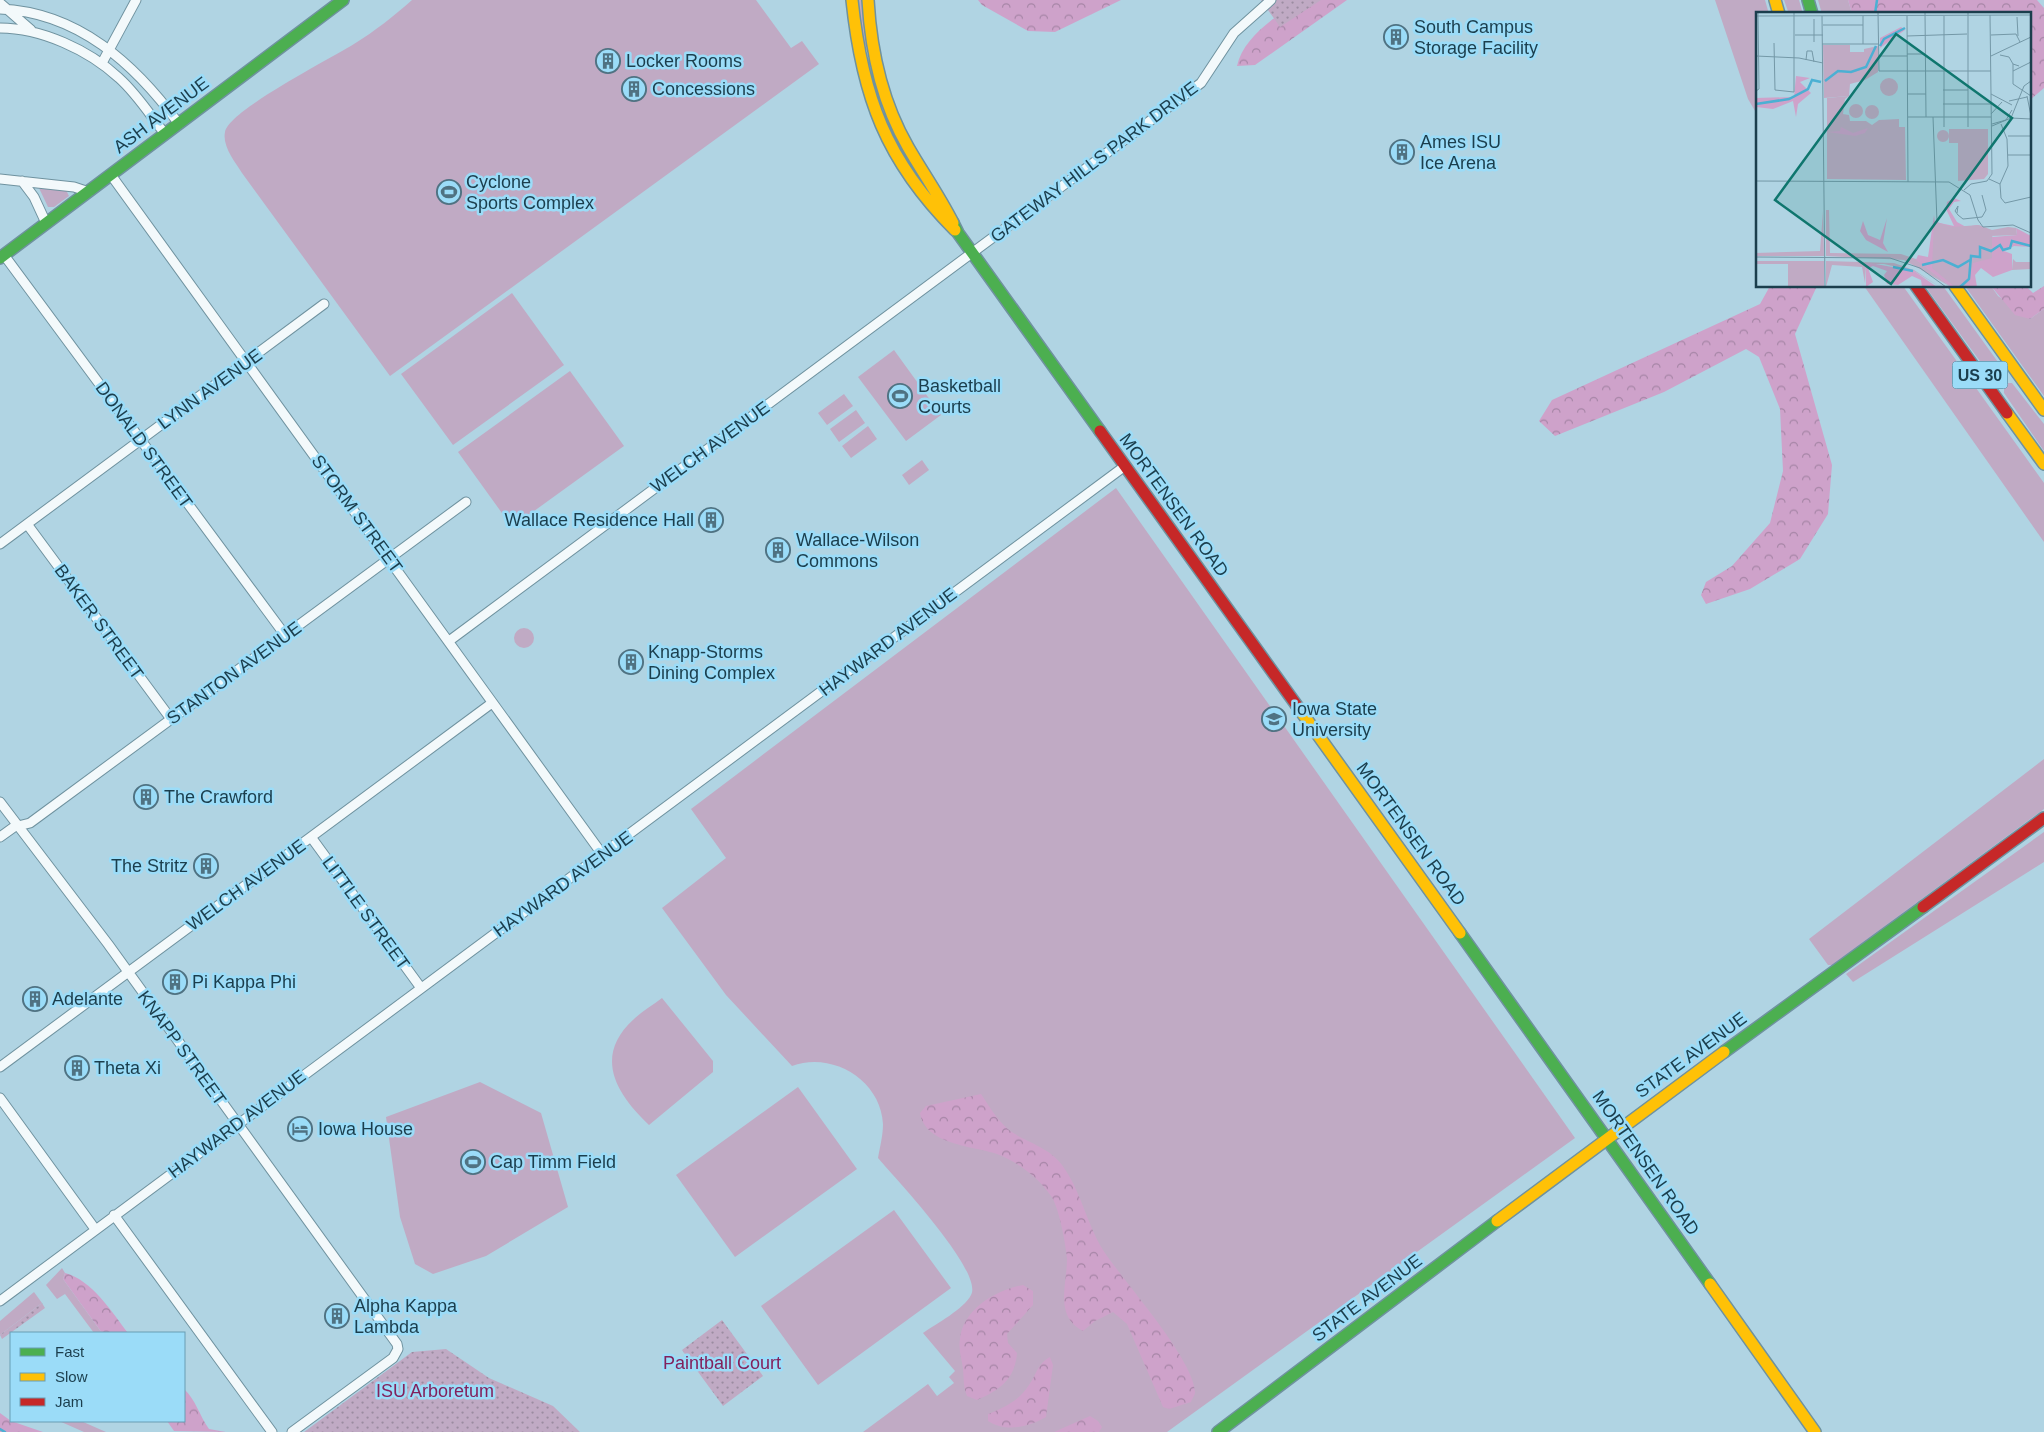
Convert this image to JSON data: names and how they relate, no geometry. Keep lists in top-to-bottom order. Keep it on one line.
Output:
{"streets":{"main road":["ASH AVENUE","US 30","MORTENSEN ROAD","STATE AVENUE"],"street":["GATEWAY HILLS PARK DRIVE","LYNN AVENUE","DONALD STREET","WELCH AVENUE","STORM STREET","BAKER STREET","HAYWARD AVENUE","STANTON AVENUE","LITTLE STREET","KNAPP STREET"]},"crossings":[["ASH AVENUE","DONALD STREET"],["ASH AVENUE","STORM STREET"],["GATEWAY HILLS PARK DRIVE","WELCH AVENUE"],["GATEWAY HILLS PARK DRIVE","MORTENSEN ROAD"],["LYNN AVENUE","DONALD STREET"],["LYNN AVENUE","STORM STREET"],["LYNN AVENUE","BAKER STREET"],["DONALD STREET","STANTON AVENUE"],["WELCH AVENUE","MORTENSEN ROAD"],["WELCH AVENUE","STORM STREET"],["WELCH AVENUE","LITTLE STREET"],["WELCH AVENUE","KNAPP STREET"],["MORTENSEN ROAD","HAYWARD AVENUE"],["MORTENSEN ROAD","STATE AVENUE"],["STORM STREET","HAYWARD AVENUE"],["STORM STREET","STANTON AVENUE"],["BAKER STREET","STANTON AVENUE"],["HAYWARD AVENUE","LITTLE STREET"],["HAYWARD AVENUE","KNAPP STREET"],["STANTON AVENUE","KNAPP STREET"]],"parks":["Paintball Court","ISU Arboretum"],"places":{"building":["South Campus Storage Facility","Locker Rooms","Concessions","Ames ISU Ice Arena","Wallace Residence Hall","Wallace-Wilson Commons","Knapp-Storms Dining Complex","The Crawford","The Stritz","Pi Kappa Phi","Adelante","Theta Xi","Alpha Kappa Lambda"],"sports":["Cyclone Sports Complex","Basketball Courts","Cap Timm Field"],"school or university":["Iowa State University"],"hotel":["Iowa House"]},"legend":["Fast","Slow","Jam"]}
